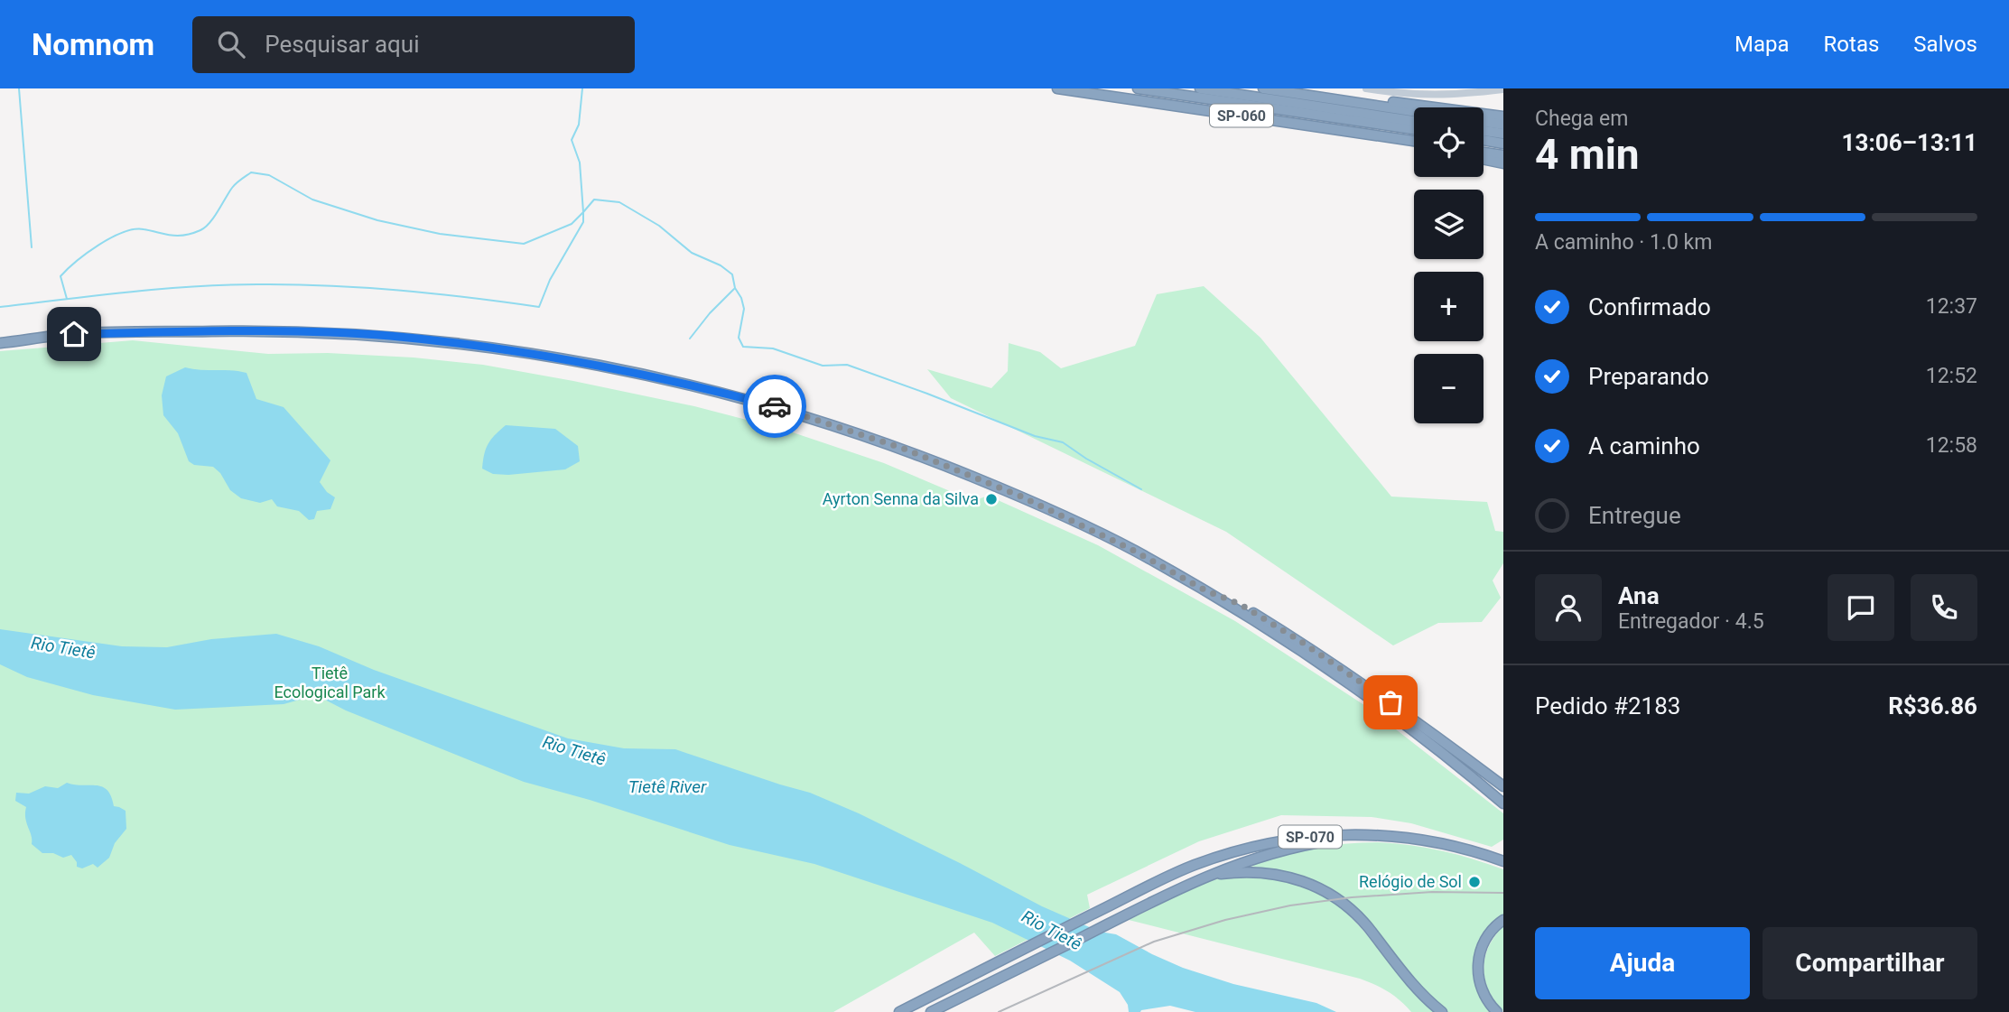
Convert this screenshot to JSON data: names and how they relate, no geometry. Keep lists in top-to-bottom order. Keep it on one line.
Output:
{"streets":{"highway":["SP-060","SP-070"]},"water":["Rio Tietê","Tietê River"],"parks":["Tietê Ecological Park"],"places":["Ayrton Senna da Silva","Relógio de Sol"],"page":{"header":"Nomnom","search":"Pesquisar aqui","nav":["Mapa","Rotas","Salvos"],"heading":["4 min","Chega em","13:06–13:11"],"panel":["Ana","Entregador · 4.5","Pedido #2183","R$36.86"],"map_buttons":["+","−"],"bar":"A caminho · 1.0 km","list":[["Confirmado","12:37"],["Preparando","12:52"],["A caminho","12:58"],"Entregue"],"buttons":["Ajuda","Compartilhar"]}}
